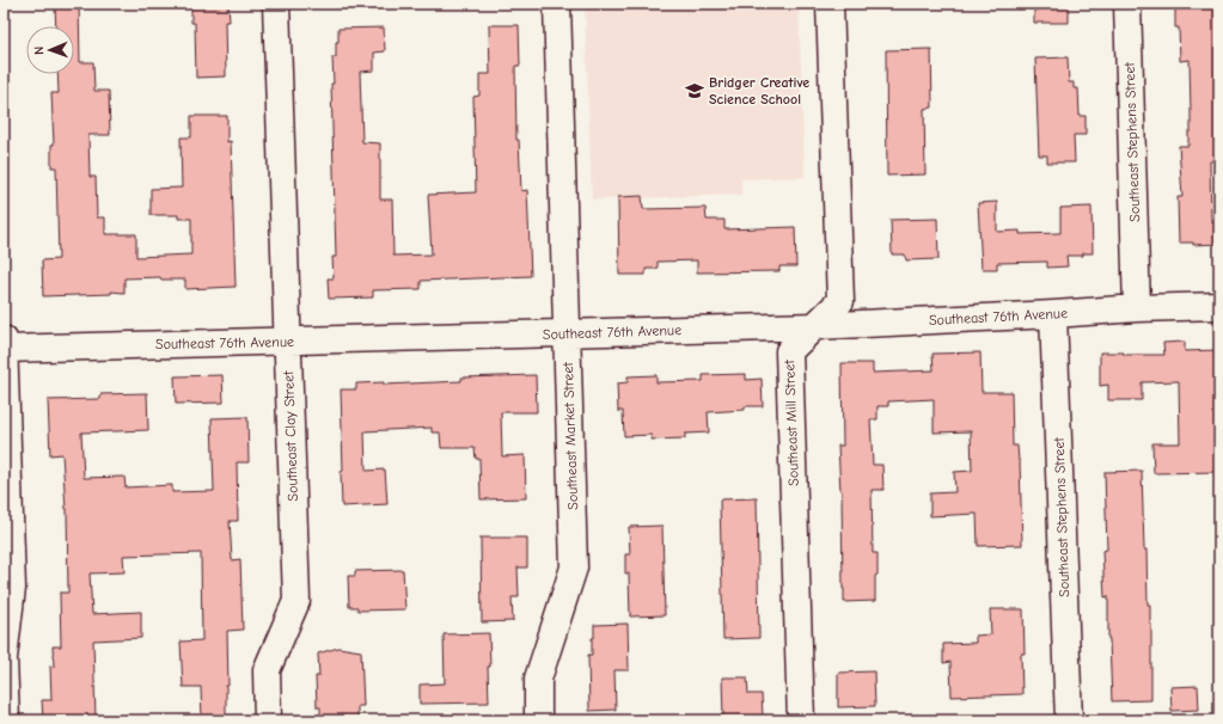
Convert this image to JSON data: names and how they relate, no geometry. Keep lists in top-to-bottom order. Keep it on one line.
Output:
{"streets":{"street":["Southeast Stephens Street","Southeast 76th Avenue","Southeast Mill Street","Southeast Clay Street","Southeast Market Street"]},"crossings":[["Southeast Stephens Street","Southeast 76th Avenue"],["Southeast 76th Avenue","Southeast Mill Street"],["Southeast 76th Avenue","Southeast Clay Street"],["Southeast 76th Avenue","Southeast Market Street"]],"places":{"school or university":["Bridger Creative Science School"]},"north":"left"}
